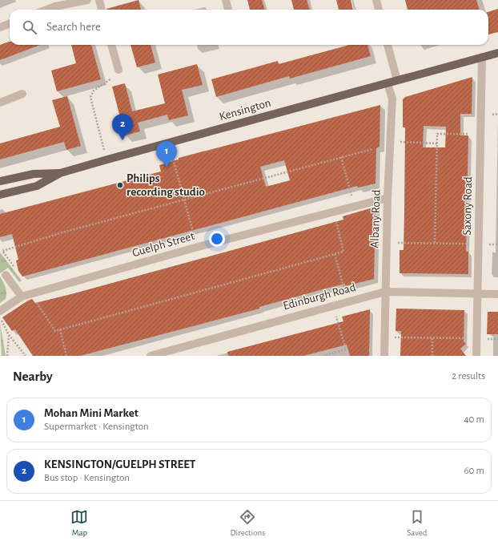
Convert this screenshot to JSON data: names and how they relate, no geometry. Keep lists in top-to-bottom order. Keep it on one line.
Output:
{"streets":{"main road":["Kensington"],"street":["Saxony Road","Albany Road","Guelph Street","Edinburgh Road"]},"crossings":[["Kensington","Saxony Road"],["Kensington","Albany Road"],["Saxony Road","Edinburgh Road"],["Albany Road","Guelph Street"],["Albany Road","Edinburgh Road"]],"places":["Philips recording studio"],"page":{"search":"Search here","pins":["2","1"],"heading":["Nearby","2 results"],"list":[{"mark":"1","name":"Mohan Mini Market","note":"Supermarket · Kensington","value":"40 m"},{"mark":"2","name":"KENSINGTON/GUELPH STREET","note":"Bus stop · Kensington","value":"60 m"}],"nav":["Map","Directions","Saved"]}}
